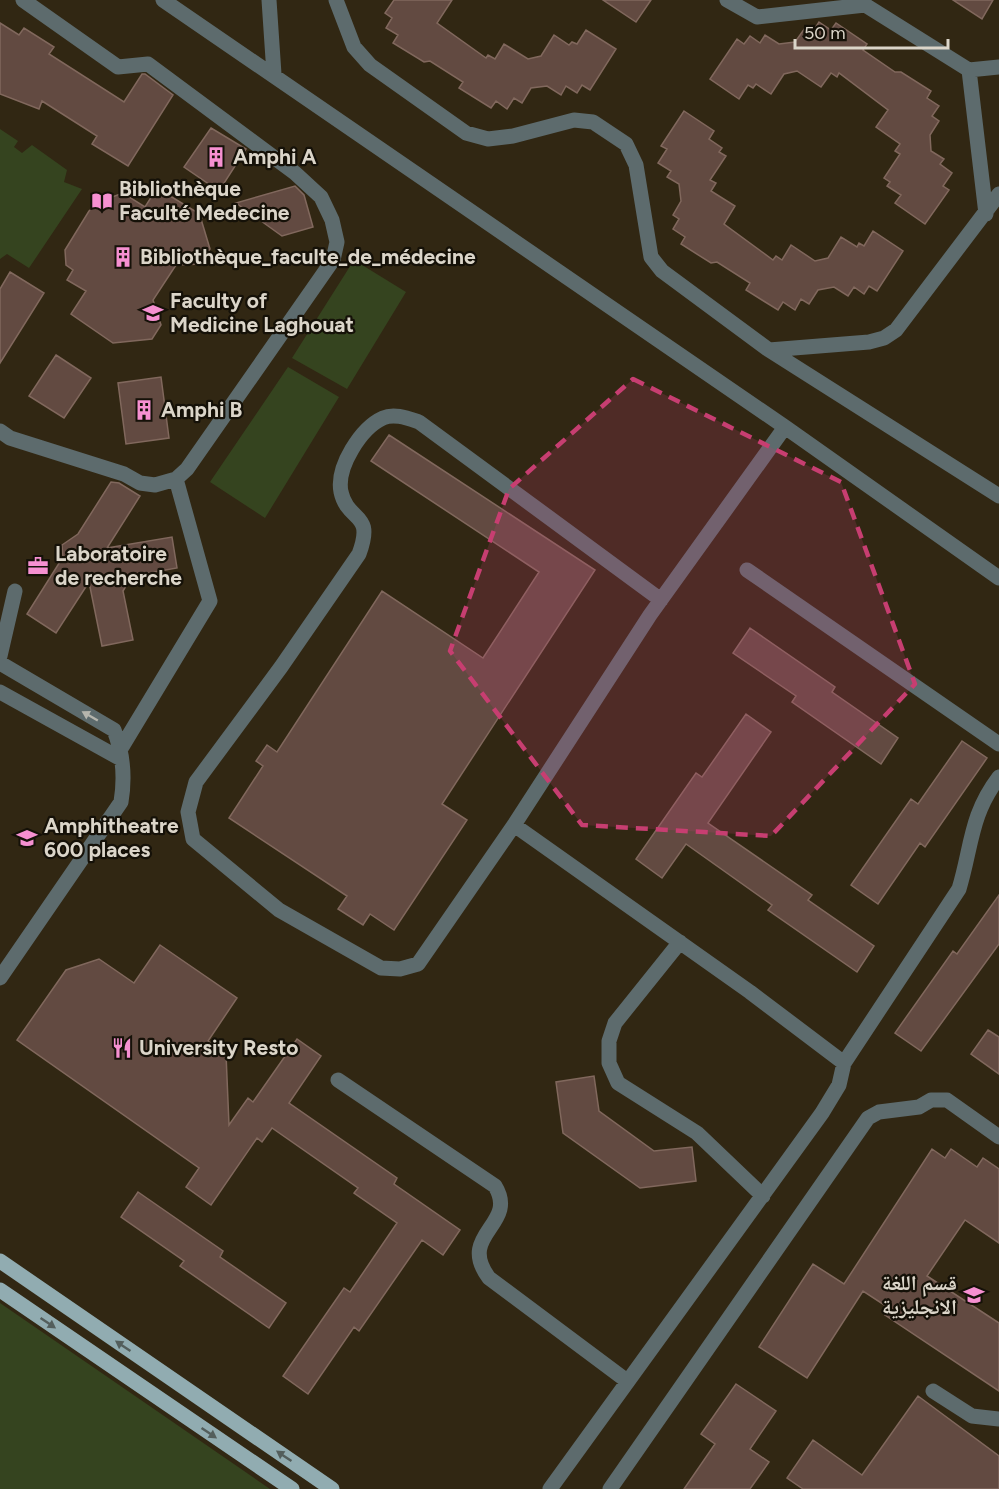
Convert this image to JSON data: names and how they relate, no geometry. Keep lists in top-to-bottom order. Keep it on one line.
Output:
{"places":{"building":["Amphi A","Bibliothèque_faculte_de_médecine","Amphi B"],"library":["Bibliothèque Faculté Medecine"],"school or university":["Faculty of Medicine Laghouat","Amphitheatre 600 places","قسم اللغة الانجليزية"],"office":["Laboratoire de recherche"],"restaurant":["University Resto"]},"scale_bar":"50 m"}
